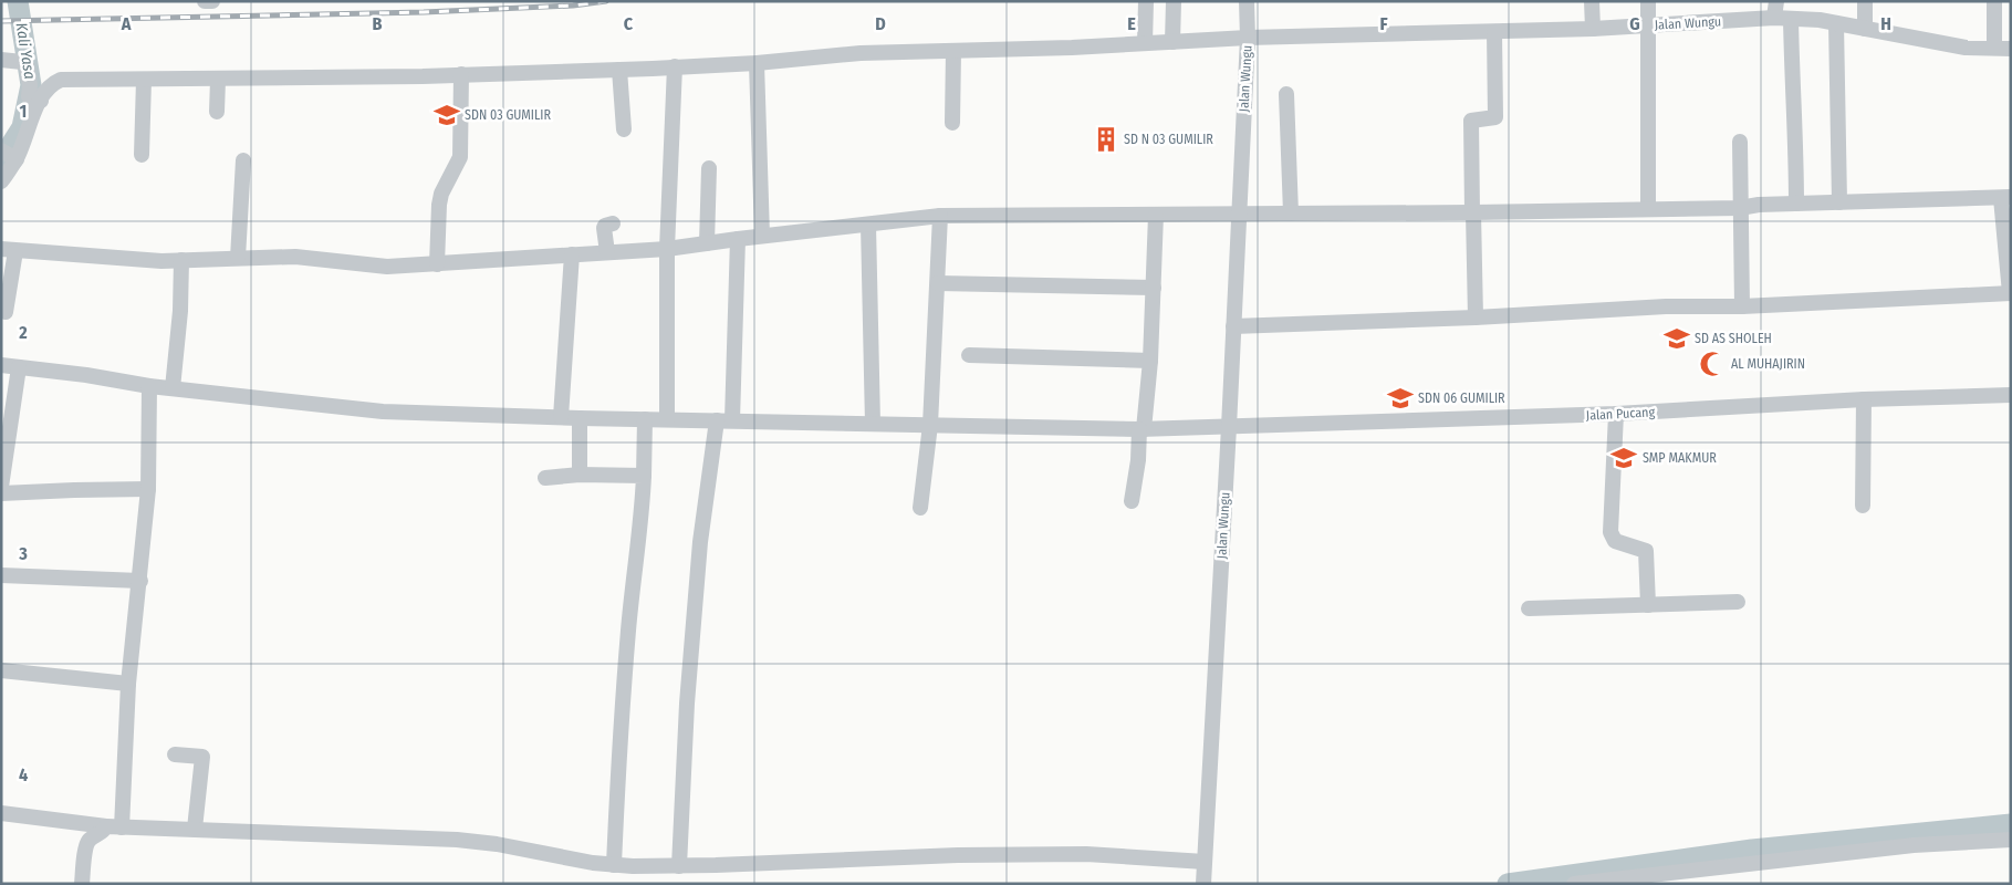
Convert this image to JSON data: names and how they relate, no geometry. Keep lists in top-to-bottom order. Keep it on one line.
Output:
{"streets":{"street":["Jalan Wungu","Jalan Pucang"]},"crossings":[["Jalan Wungu","Jalan Pucang"]],"water":["Kali Yasa"],"places":{"school or university":["SDN 03 GUMILIR","SD AS SHOLEH","SDN 06 GUMILIR","SMP MAKMUR"],"building":["SD N 03 GUMILIR"],"mosque":["AL MUHAJIRIN"]},"grid":{"columns":["A","B","C","D","E","F","G","H"],"rows":["1","2","3","4"]}}
